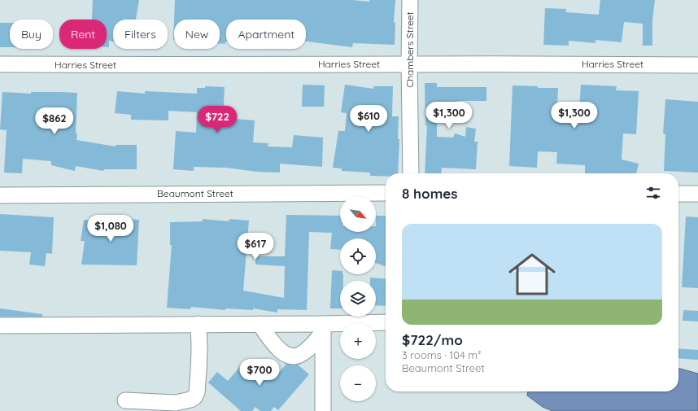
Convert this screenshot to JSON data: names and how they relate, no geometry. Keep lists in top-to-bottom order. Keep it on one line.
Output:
{"streets":{"street":["Chambers Street","Harries Street","Beaumont Street"]},"crossings":[["Chambers Street","Harries Street"]],"north":"bottom right","page":{"chip":["Buy","Rent","Filters","New","Apartment"],"price":["$1,300","$1,300","$610","$722","$862","$1,080","$617","$700"],"heading":"8 homes","map_buttons":["+","−"],"list":[{"name":"$722/mo","note":"3 rooms · 104 m² · Beaumont Street"}]}}
